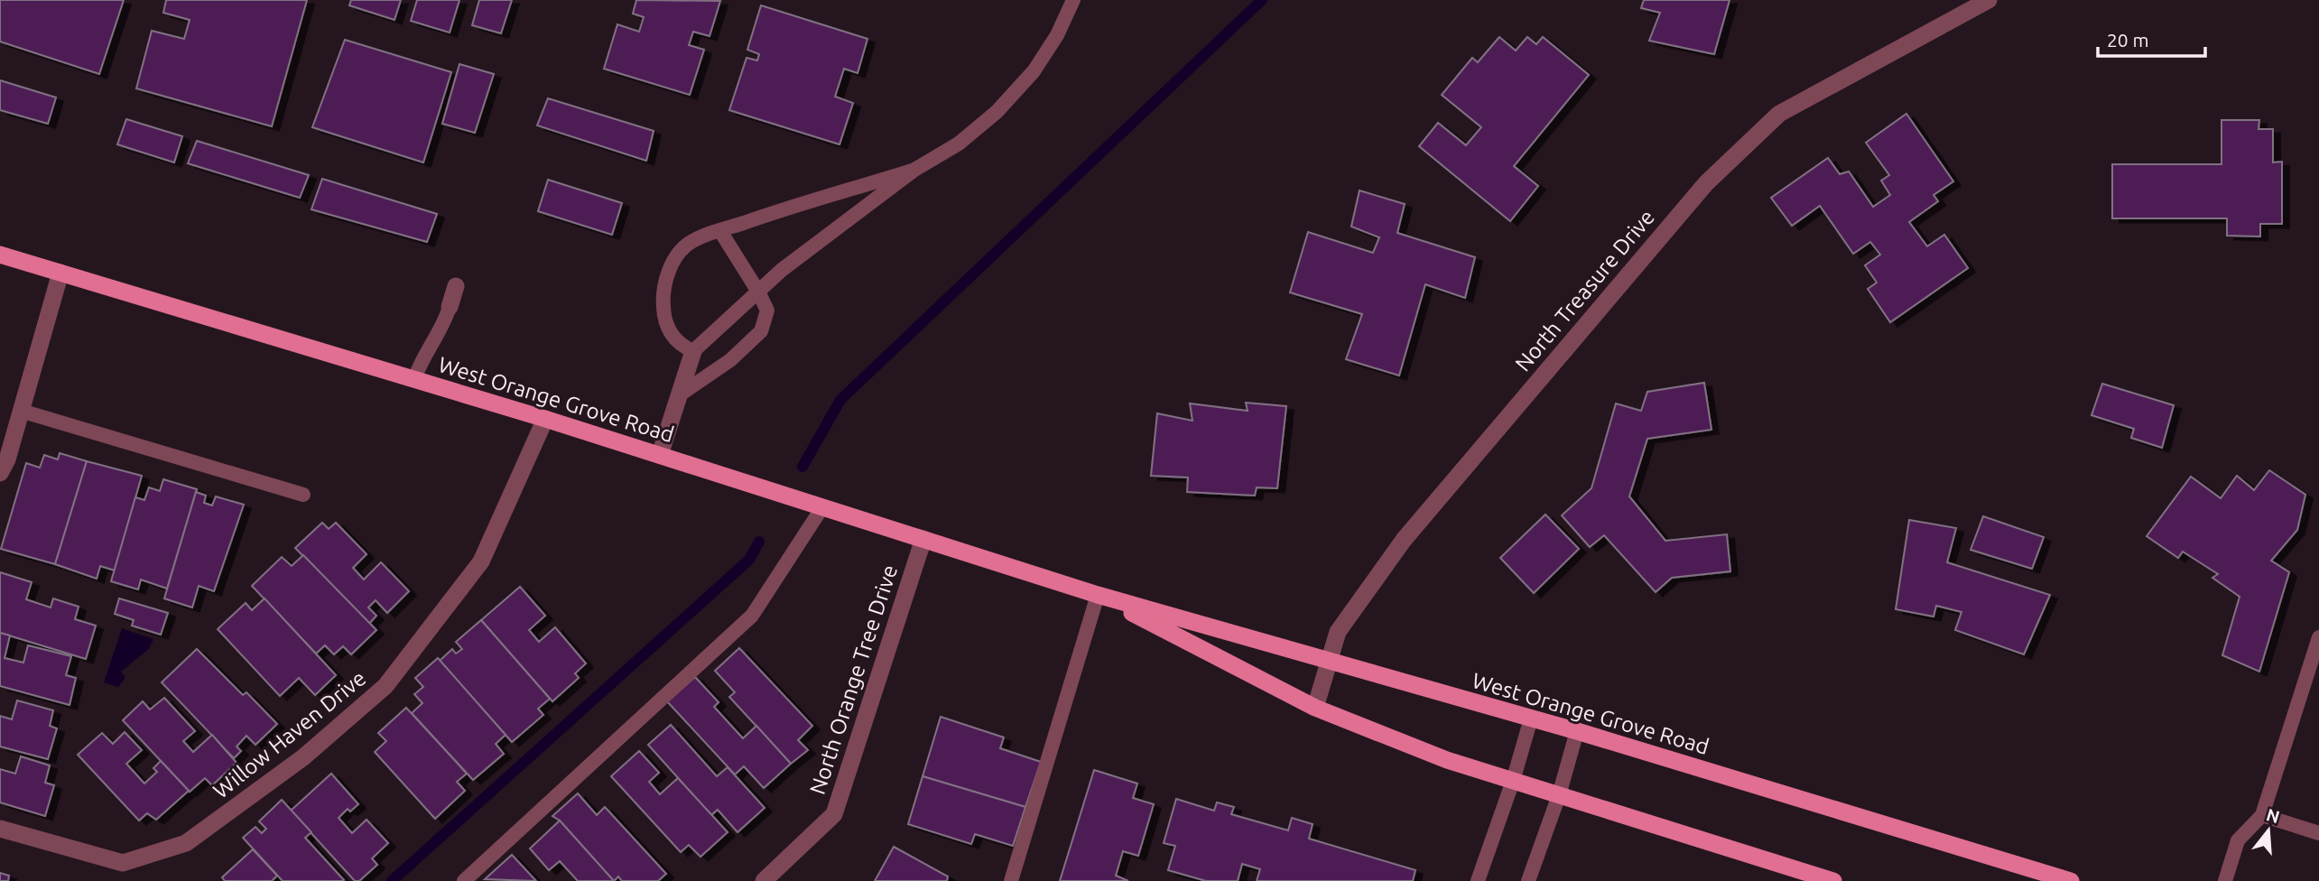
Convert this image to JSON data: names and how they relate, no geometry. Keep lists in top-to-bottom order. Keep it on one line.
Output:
{"streets":{"main road":["West Orange Grove Road"],"street":["North Treasure Drive","North Orange Tree Drive","Willow Haven Drive"]},"crossings":[["North Treasure Drive","West Orange Grove Road"],["West Orange Grove Road","North Orange Tree Drive"],["West Orange Grove Road","Willow Haven Drive"]],"scale_bar":"20 m","north":"top"}
